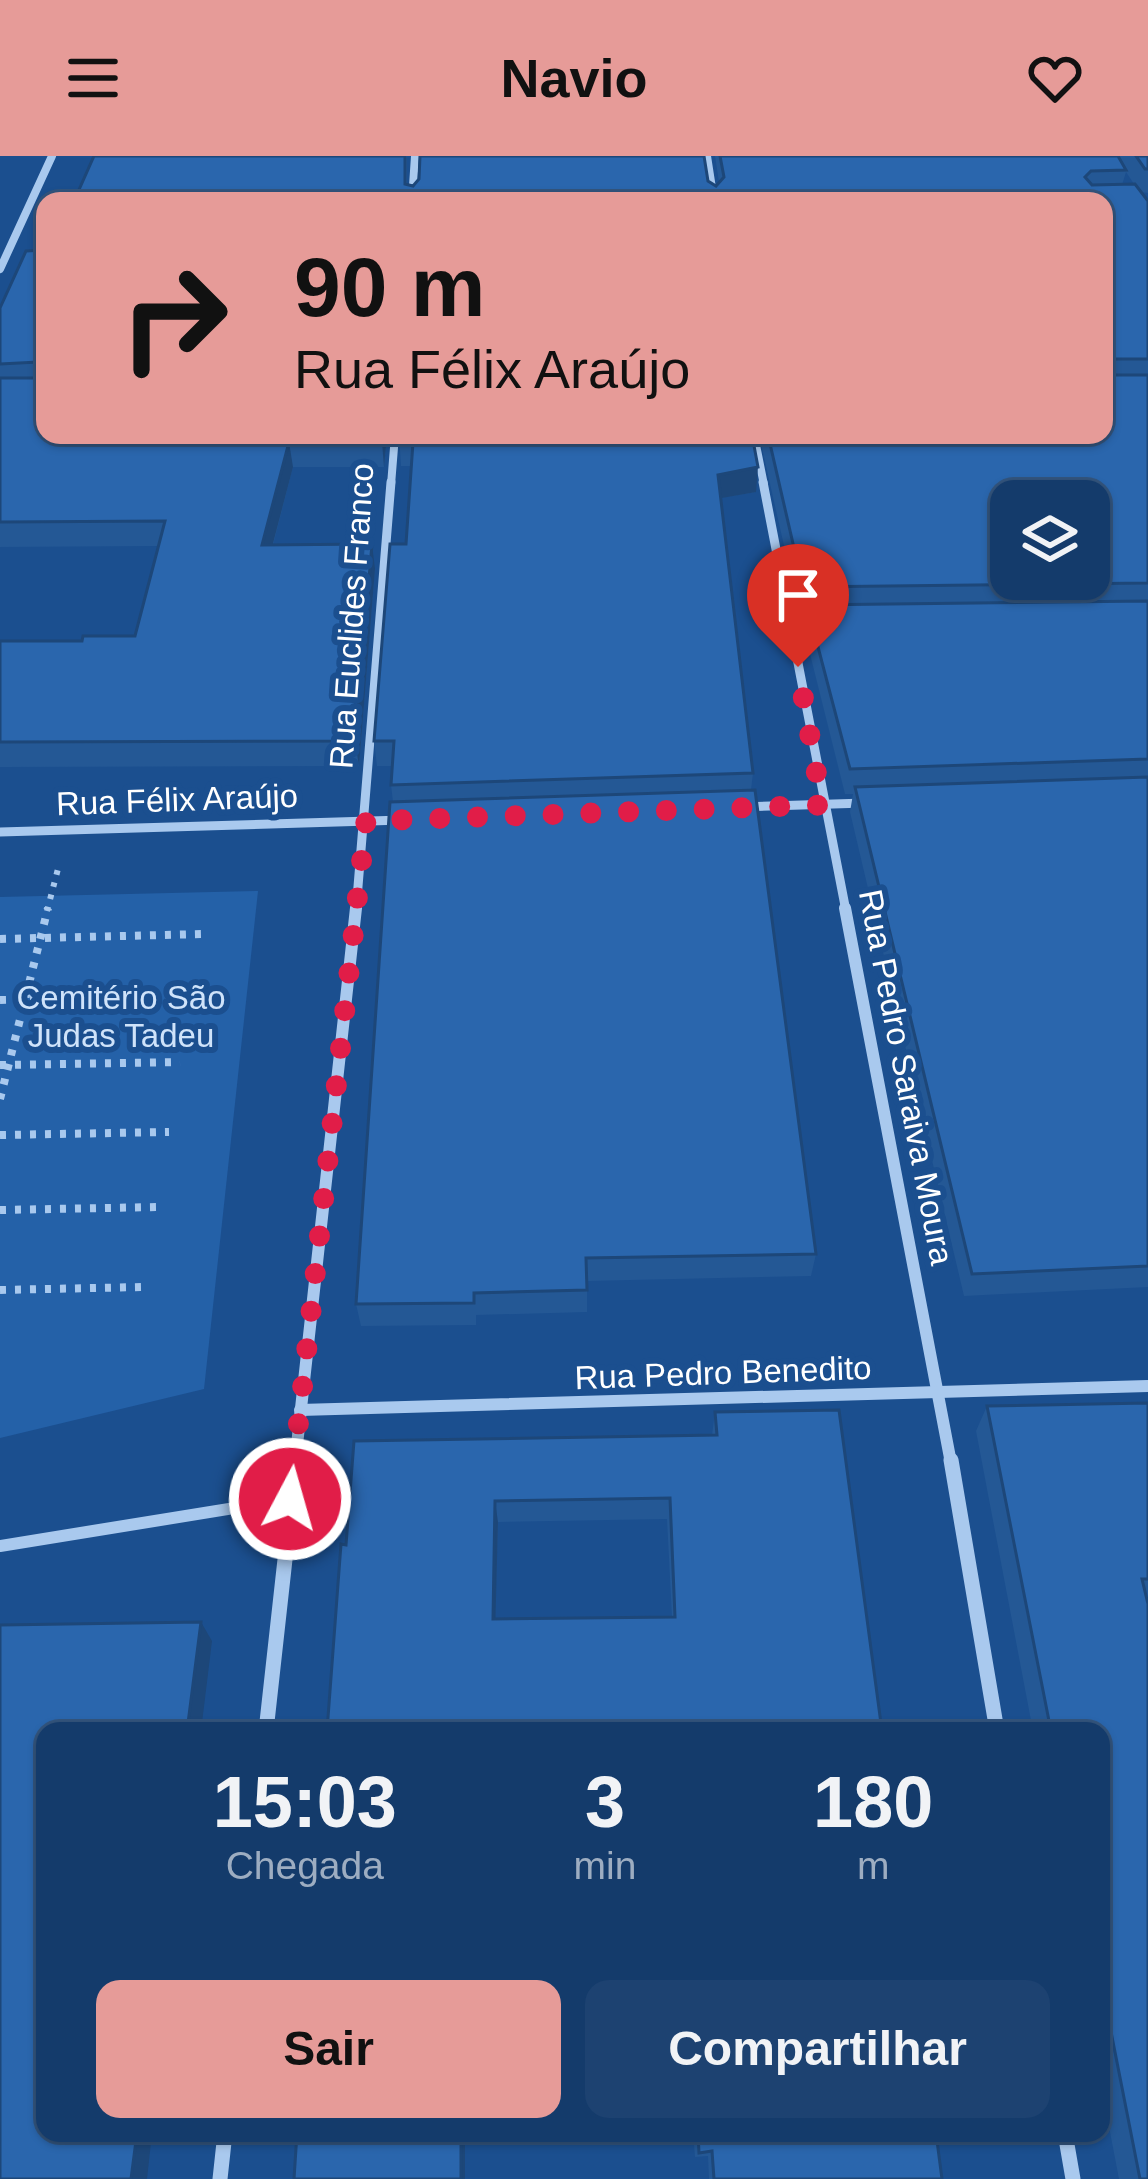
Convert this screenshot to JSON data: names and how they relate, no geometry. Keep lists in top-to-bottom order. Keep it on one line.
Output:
{"streets":{"street":["Rua Euclides Franco","Rua Félix Araújo","Rua Pedro Saraiva Moura","Rua Pedro Benedito"]},"crossings":[["Rua Euclides Franco","Rua Félix Araújo"],["Rua Euclides Franco","Rua Pedro Benedito"],["Rua Pedro Saraiva Moura","Rua Pedro Benedito"]],"parks":["Cemitério São Judas Tadeu"],"page":{"header":"Navio","turn":["90 m","Rua Félix Araújo"],"eta":["15:03","Chegada","3","min","180","m"],"buttons":["Sair","Compartilhar"]}}
